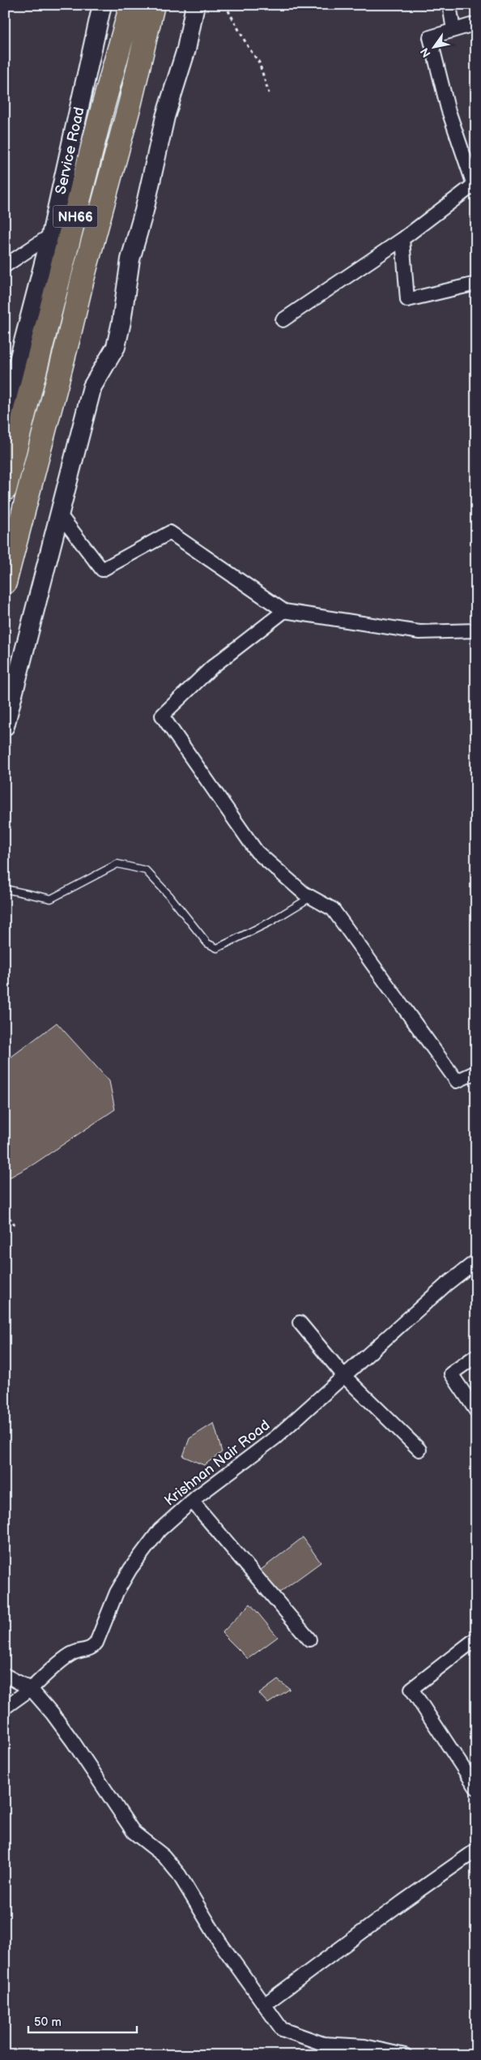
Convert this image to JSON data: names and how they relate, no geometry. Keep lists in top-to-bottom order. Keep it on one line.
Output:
{"streets":{"highway":["NH66"],"street":["Service Road","Krishnan Nair Road"]},"scale_bar":"50 m","north":"bottom left"}
